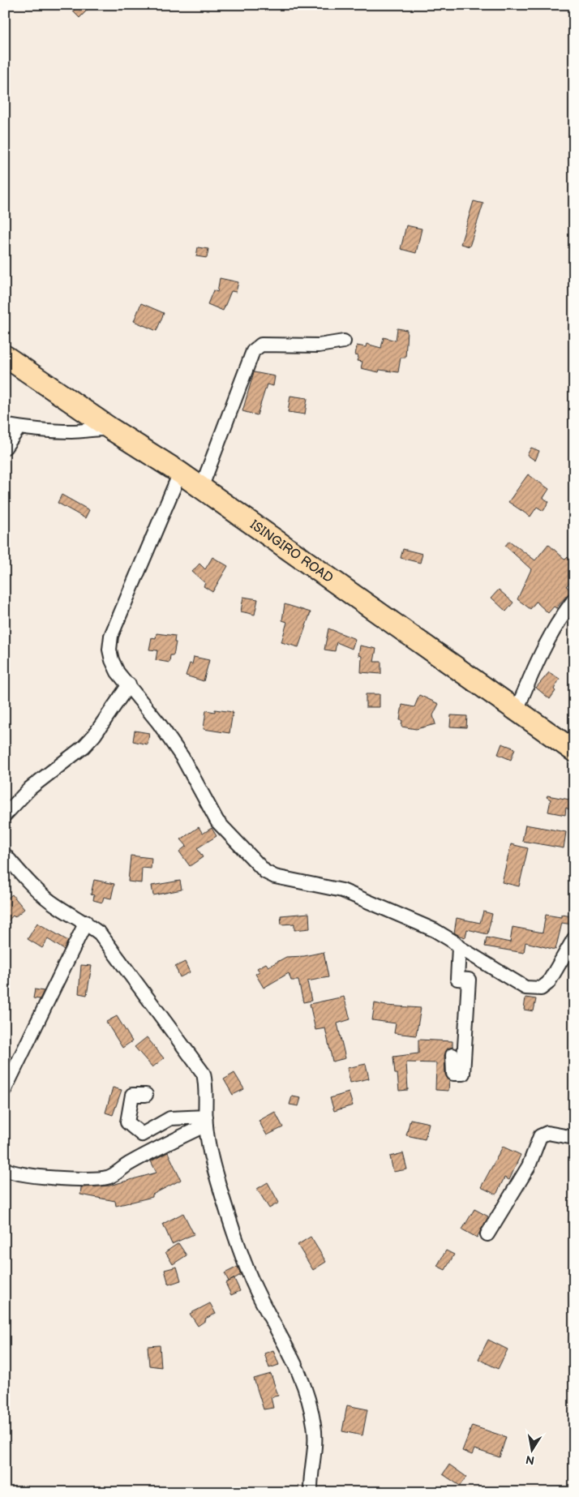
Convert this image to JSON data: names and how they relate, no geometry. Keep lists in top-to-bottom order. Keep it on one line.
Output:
{"streets":{"main road":["ISINGIRO ROAD"]},"north":"bottom"}
